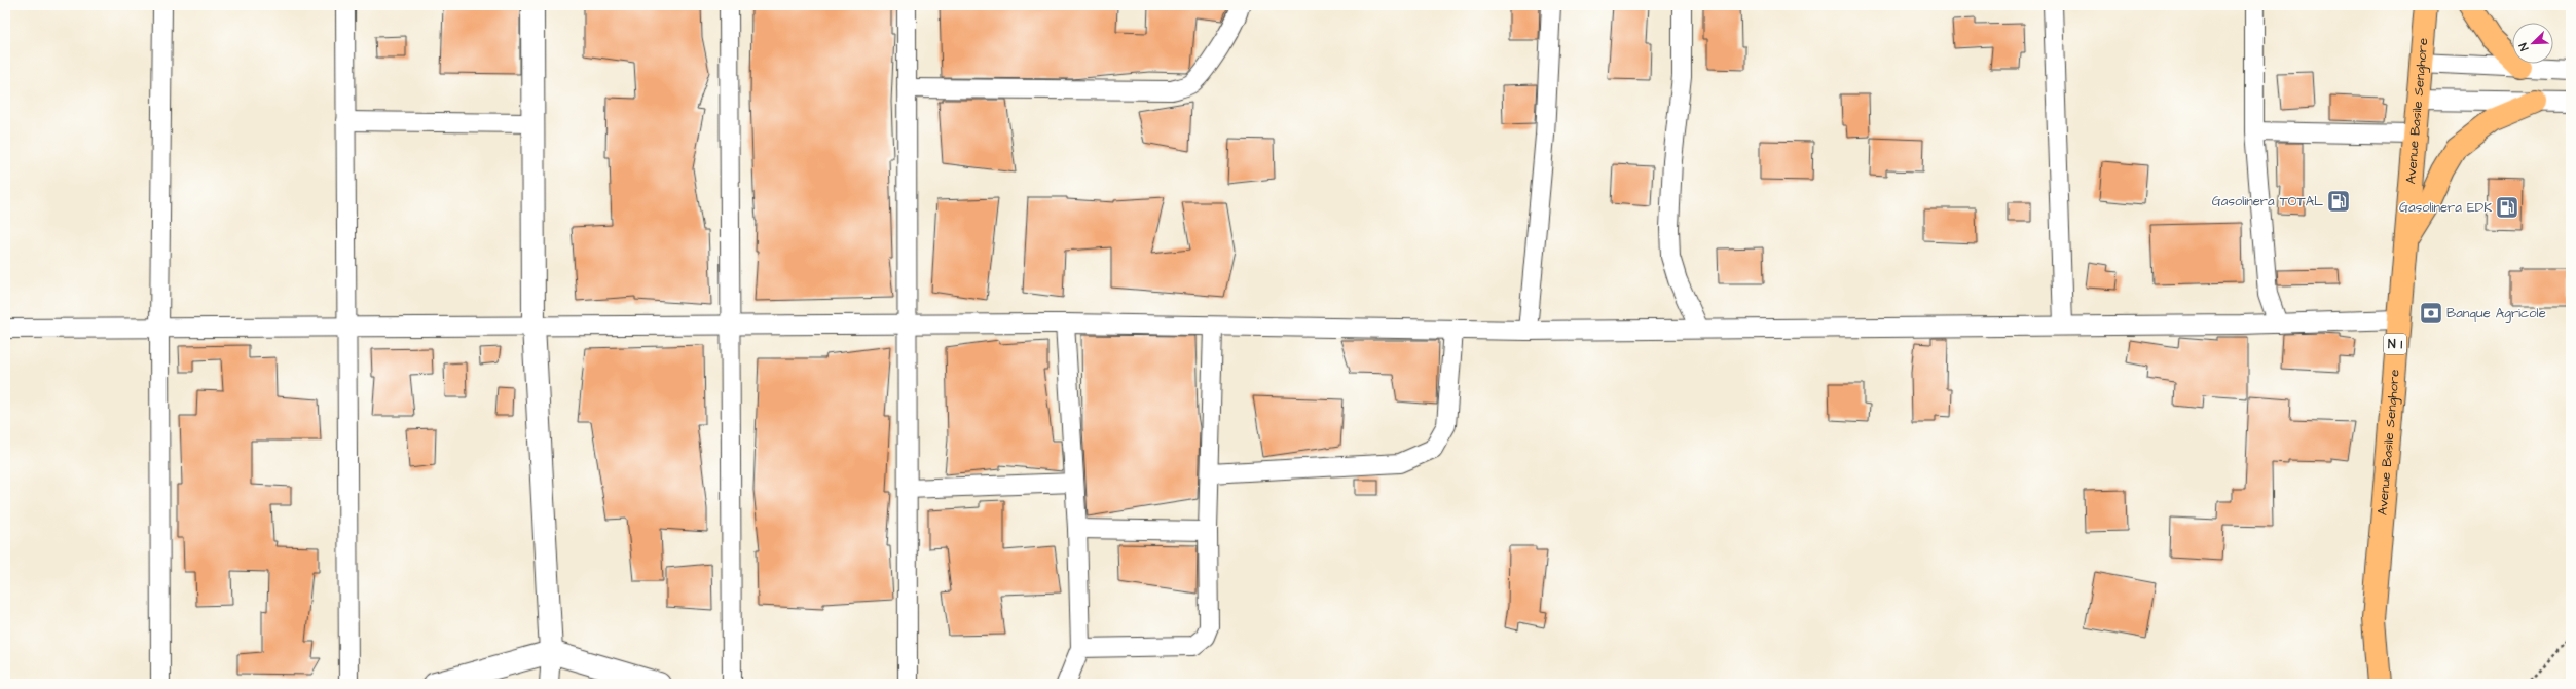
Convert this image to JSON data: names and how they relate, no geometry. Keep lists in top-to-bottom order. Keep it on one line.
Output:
{"streets":{"highway":["Avenue Basile Senghore","N 1"]},"places":{"fuel station":["Gasolinera TOTAL","Gasolinera EDK"],"bank":["Banque Agricole"]},"north":"bottom left"}
